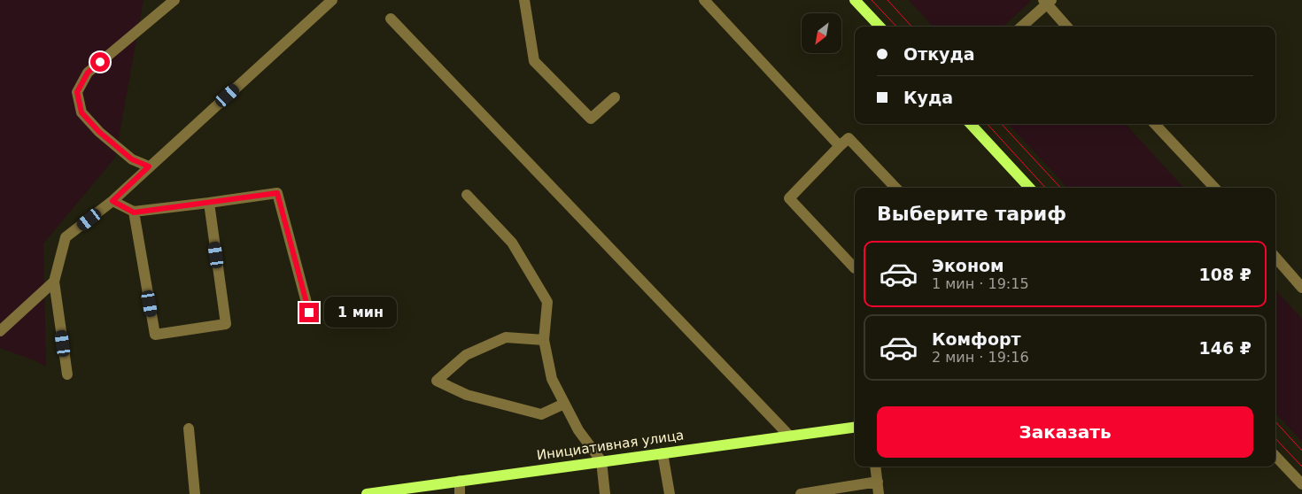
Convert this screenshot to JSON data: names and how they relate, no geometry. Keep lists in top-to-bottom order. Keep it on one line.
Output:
{"streets":{"main road":["Инициативная улица"]},"north":"bottom left","page":{"banner":["Откуда","Куда"],"heading":"Выберите тариф","list":[{"name":"Эконом","note":"1 мин · 19:15","value":"108 ₽"},{"name":"Комфорт","note":"2 мин · 19:16","value":"146 ₽"}],"bubble":"1 мин","buttons":"Заказать"}}
